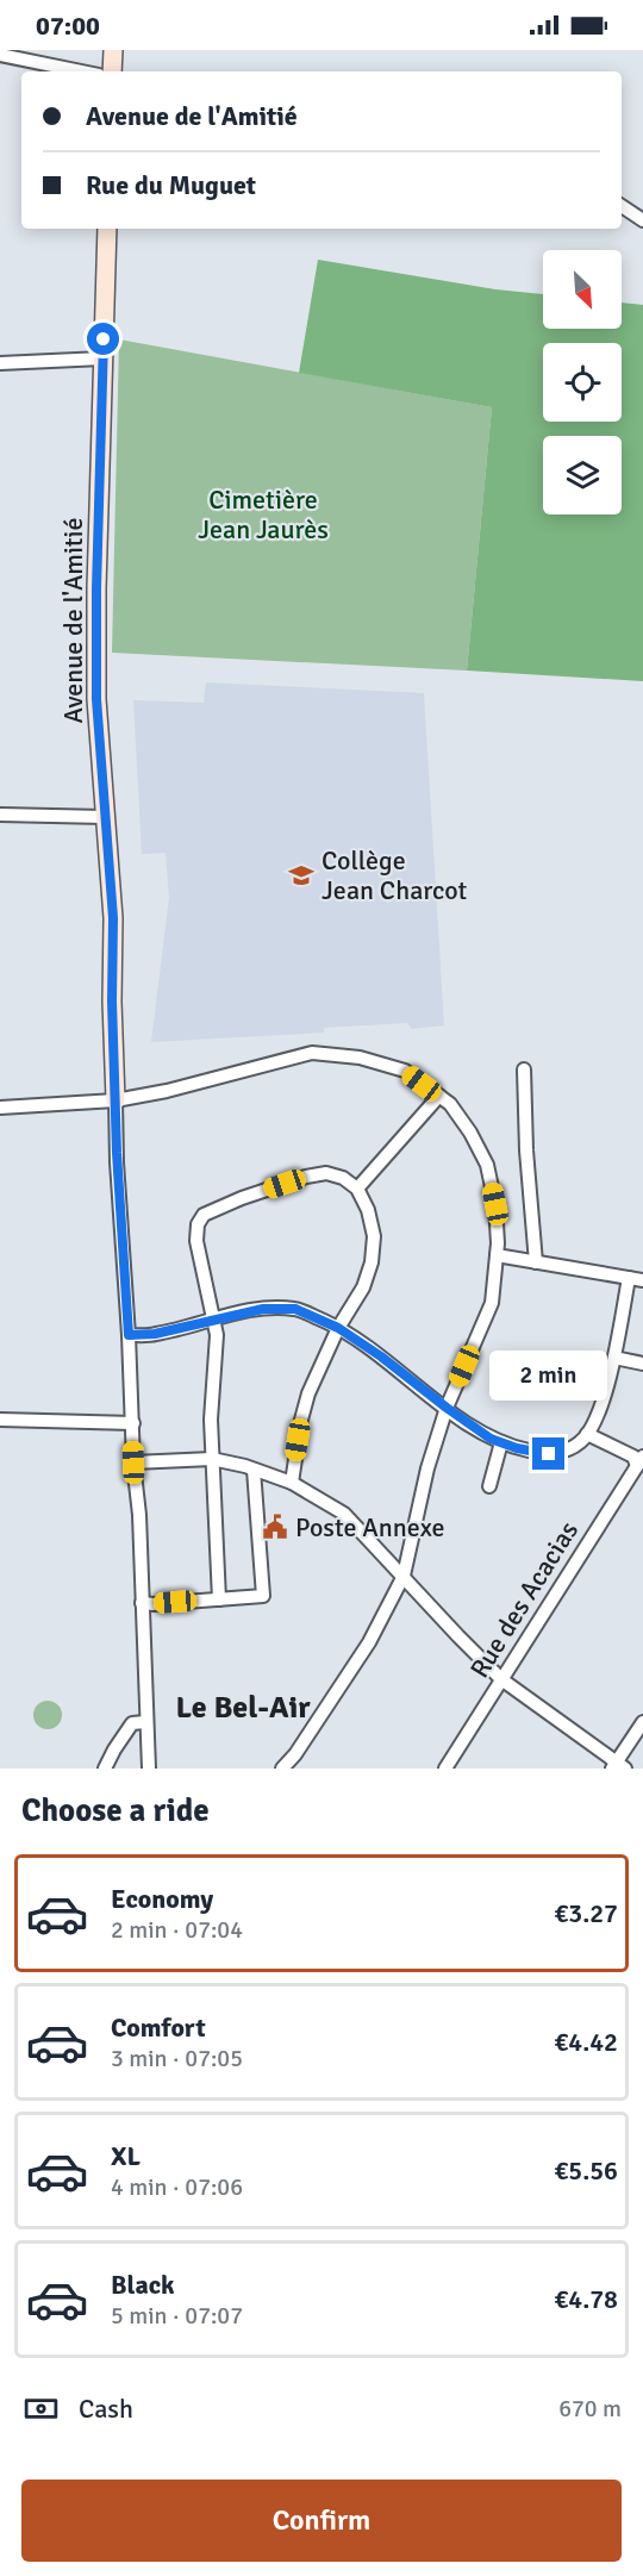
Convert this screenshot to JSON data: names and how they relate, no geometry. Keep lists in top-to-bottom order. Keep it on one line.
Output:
{"streets":{"street":["Avenue de l'Amitié","Rue des Acacias"]},"districts":["Le Bel-Air"],"parks":["Cimetière Jean Jaurès"],"places":{"school or university":["Collège Jean Charcot"],"public building":["Poste Annexe"]},"north":"bottom right","page":{"status":"07:00","banner":["Avenue de l'Amitié","Rue du Muguet"],"bubble":"2 min","heading":"Choose a ride","list":[{"name":"Economy","note":"2 min · 07:04","value":"€3.27"},{"name":"Comfort","note":"3 min · 07:05","value":"€4.42"},{"name":"XL","note":"4 min · 07:06","value":"€5.56"},{"name":"Black","note":"5 min · 07:07","value":"€4.78"}],"pay":["Cash","670 m"],"buttons":"Confirm"}}
